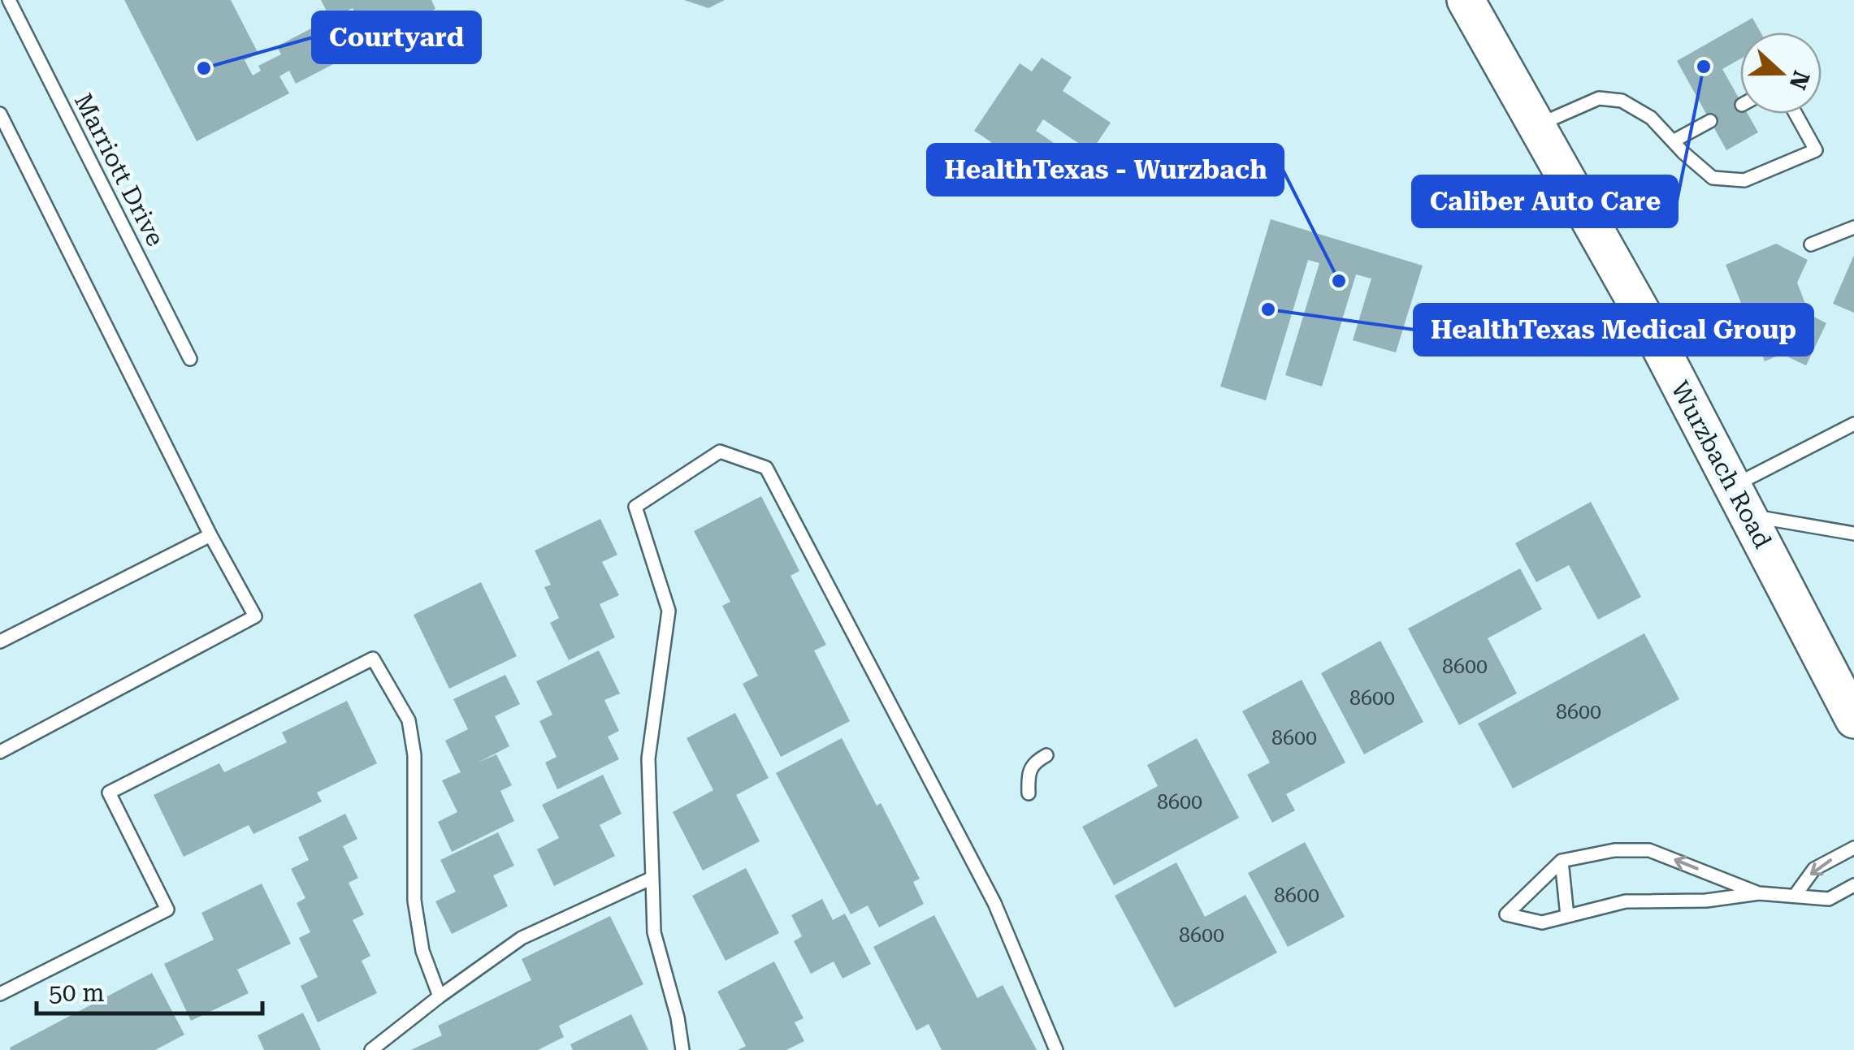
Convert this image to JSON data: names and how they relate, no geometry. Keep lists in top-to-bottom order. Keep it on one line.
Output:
{"streets":{"main road":["Wurzbach Road"],"lane":["Marriott Drive"]},"places":["Caliber Auto Care","Courtyard","HealthTexas - Wurzbach","HealthTexas Medical Group"],"house_numbers":["8600","8600","8600","8600","8600","8600","8600"],"scale_bar":"50 m","north":"right"}
